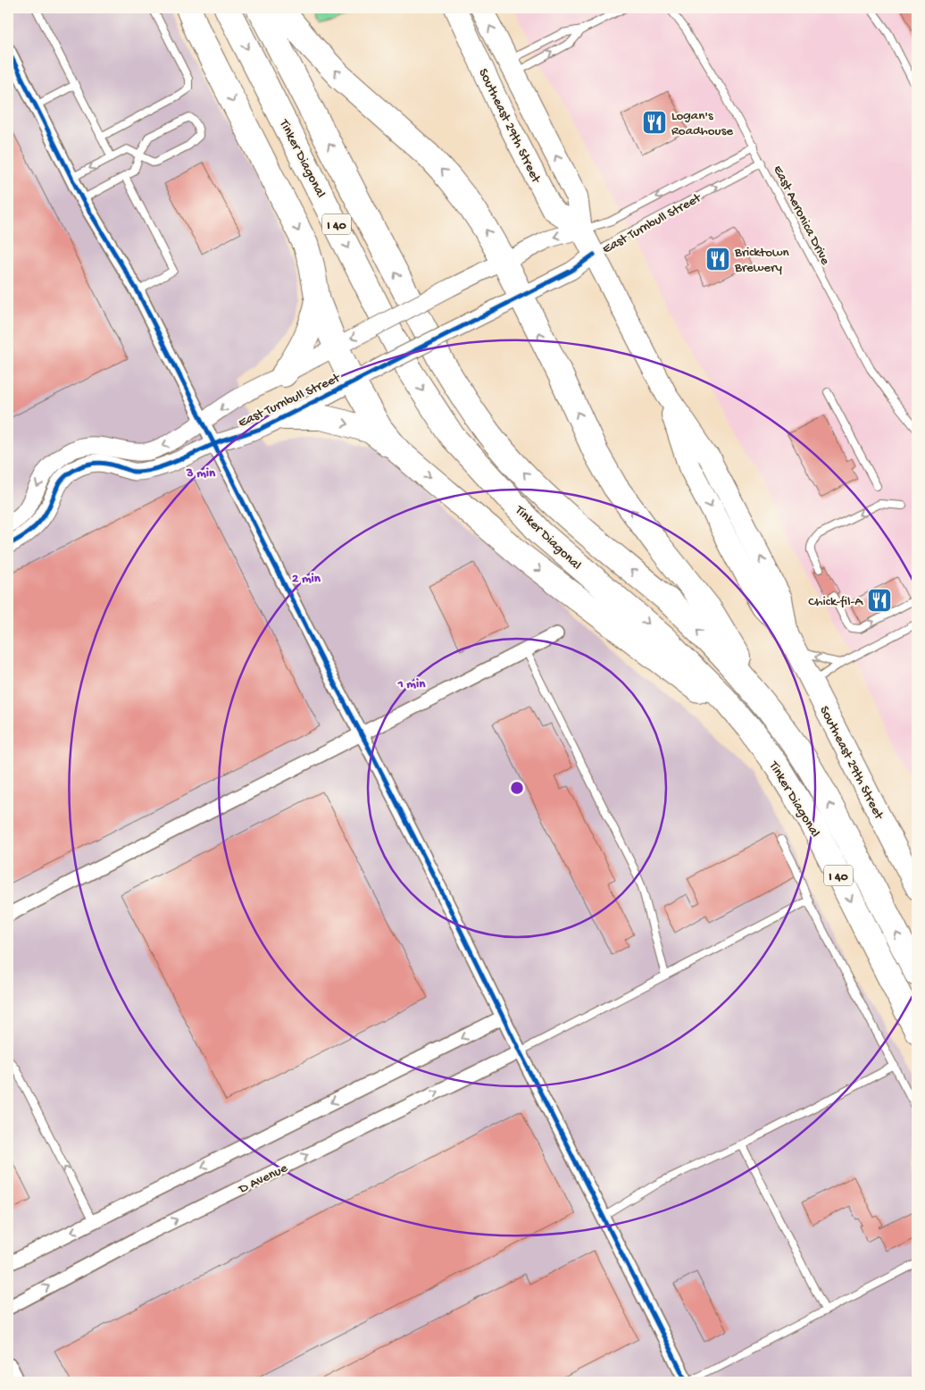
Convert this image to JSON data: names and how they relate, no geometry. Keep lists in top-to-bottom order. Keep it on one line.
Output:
{"streets":{"highway":["Tinker Diagonal","I 40"],"main road":["Southeast 29th Street"],"street":["East Turnbull Street","D Avenue"],"lane":["East Aeronica Drive"]},"crossings":[["Southeast 29th Street","East Turnbull Street"],["East Aeronica Drive","East Turnbull Street"]],"places":{"restaurant":["Logan's Roadhouse","Bricktown Brewery","Chick-fil-A"]},"rings":["3 min","2 min","1 min"]}
